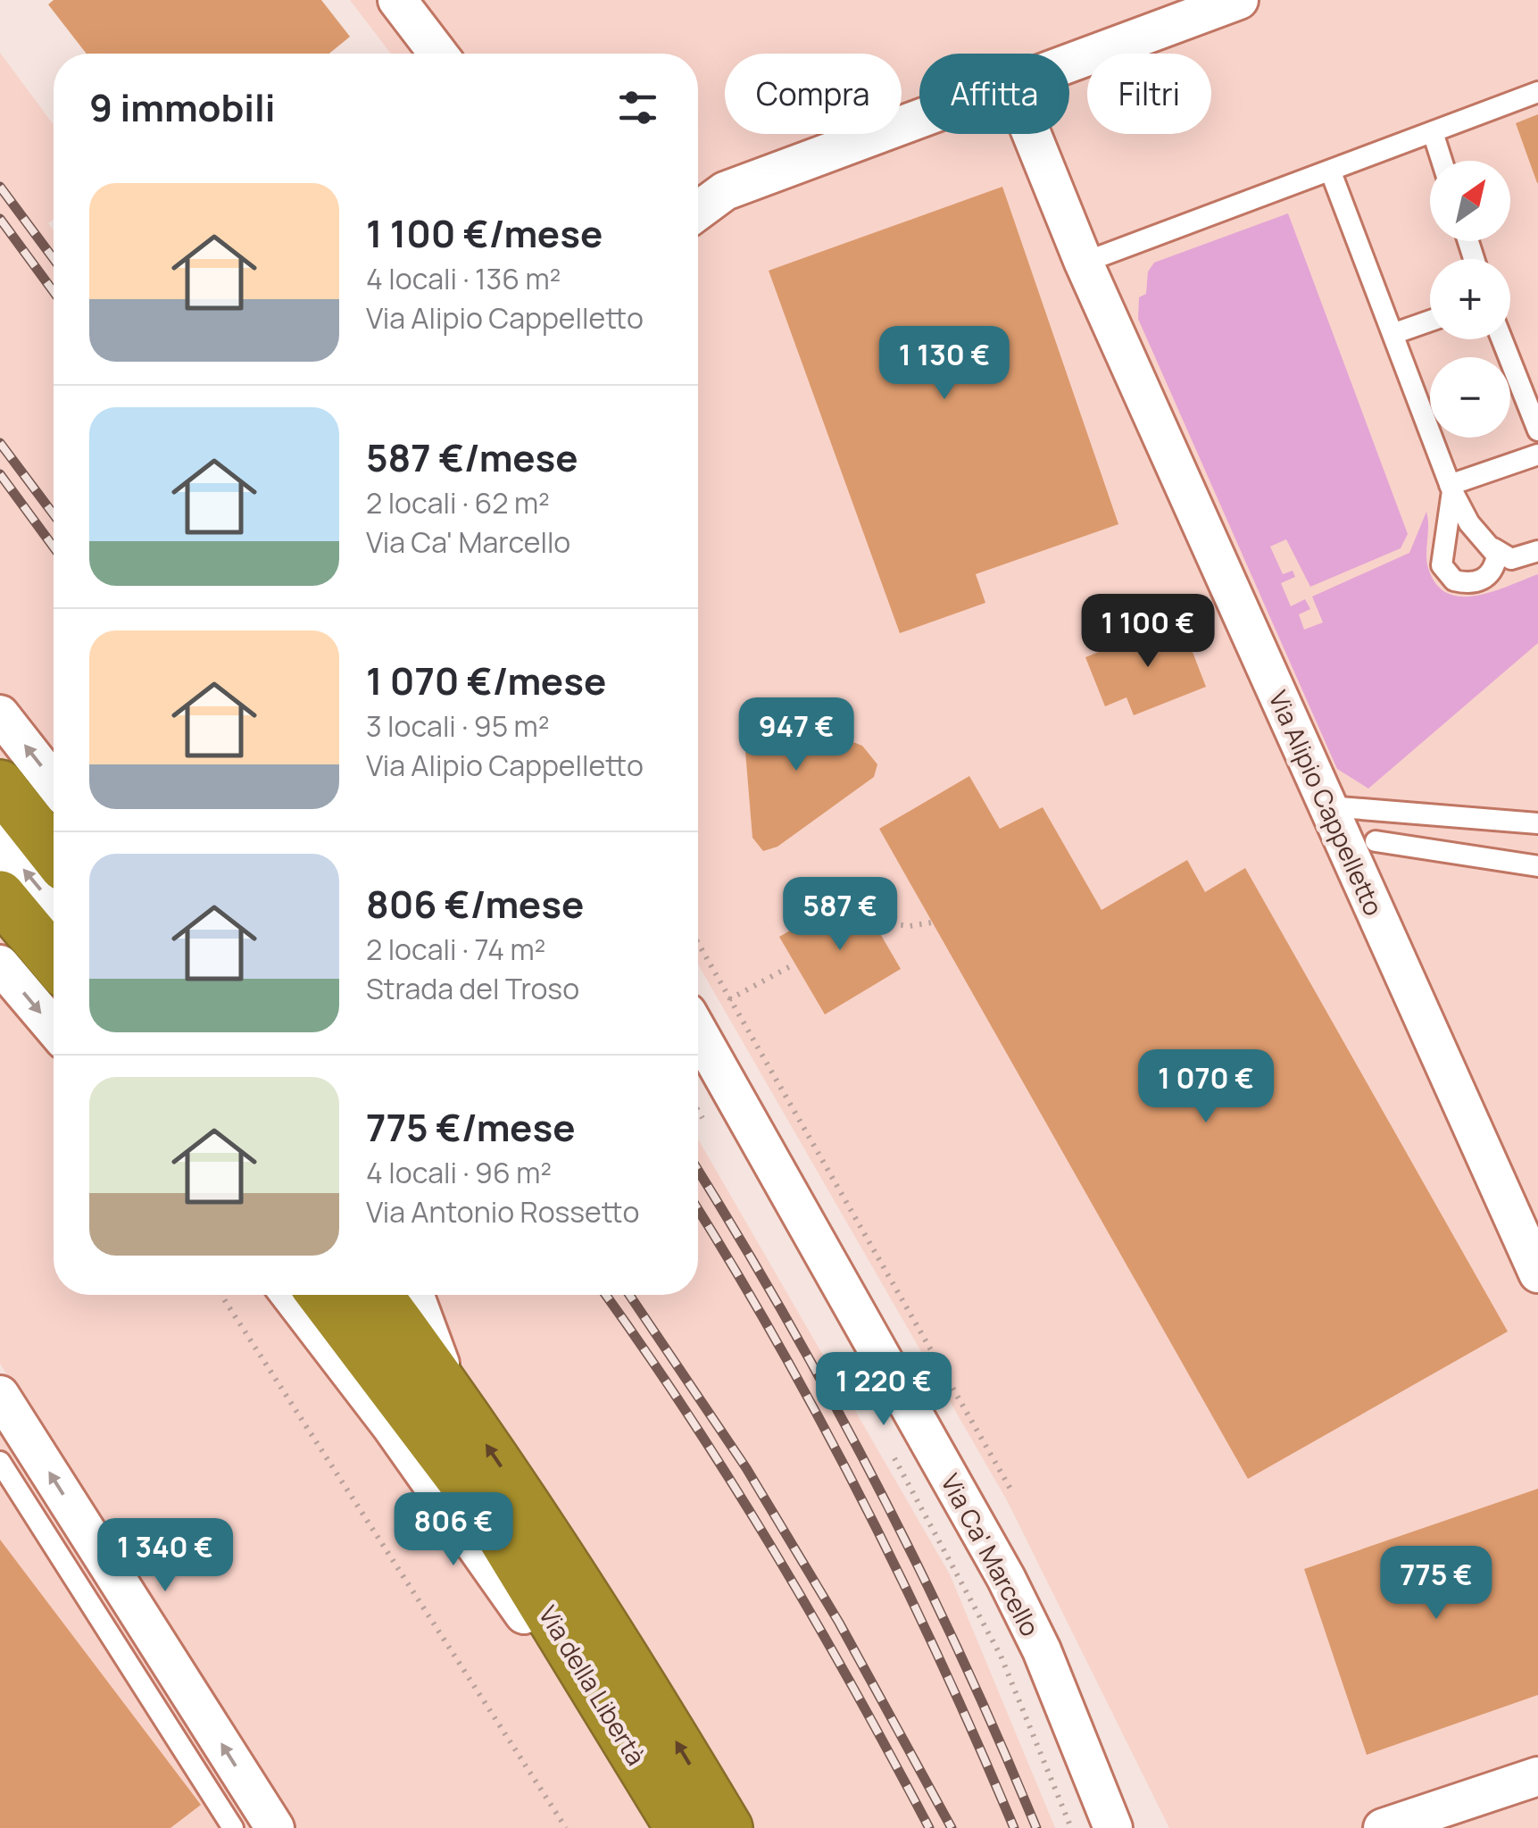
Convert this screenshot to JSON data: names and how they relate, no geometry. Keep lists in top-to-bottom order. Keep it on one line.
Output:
{"streets":{"highway":["Via della Libertà"],"street":["Via Alipio Cappelletto","Via Ca' Marcello"]},"north":"top right","page":{"chip":["Compra","Affitta","Filtri"],"heading":"9 immobili","map_buttons":["+","−"],"list":[{"name":"1 100 €/mese","note":"4 locali · 136 m² · Via Alipio Cappelletto"},{"name":"587 €/mese","note":"2 locali · 62 m² · Via Ca' Marcello"},{"name":"1 070 €/mese","note":"3 locali · 95 m² · Via Alipio Cappelletto"},{"name":"806 €/mese","note":"2 locali · 74 m² · Strada del Troso"},{"name":"775 €/mese","note":"4 locali · 96 m² · Via Antonio Rossetto"}],"price":["1 130 €","1 100 €","947 €","587 €","1 070 €","1 220 €","806 €","1 340 €","775 €"]}}
